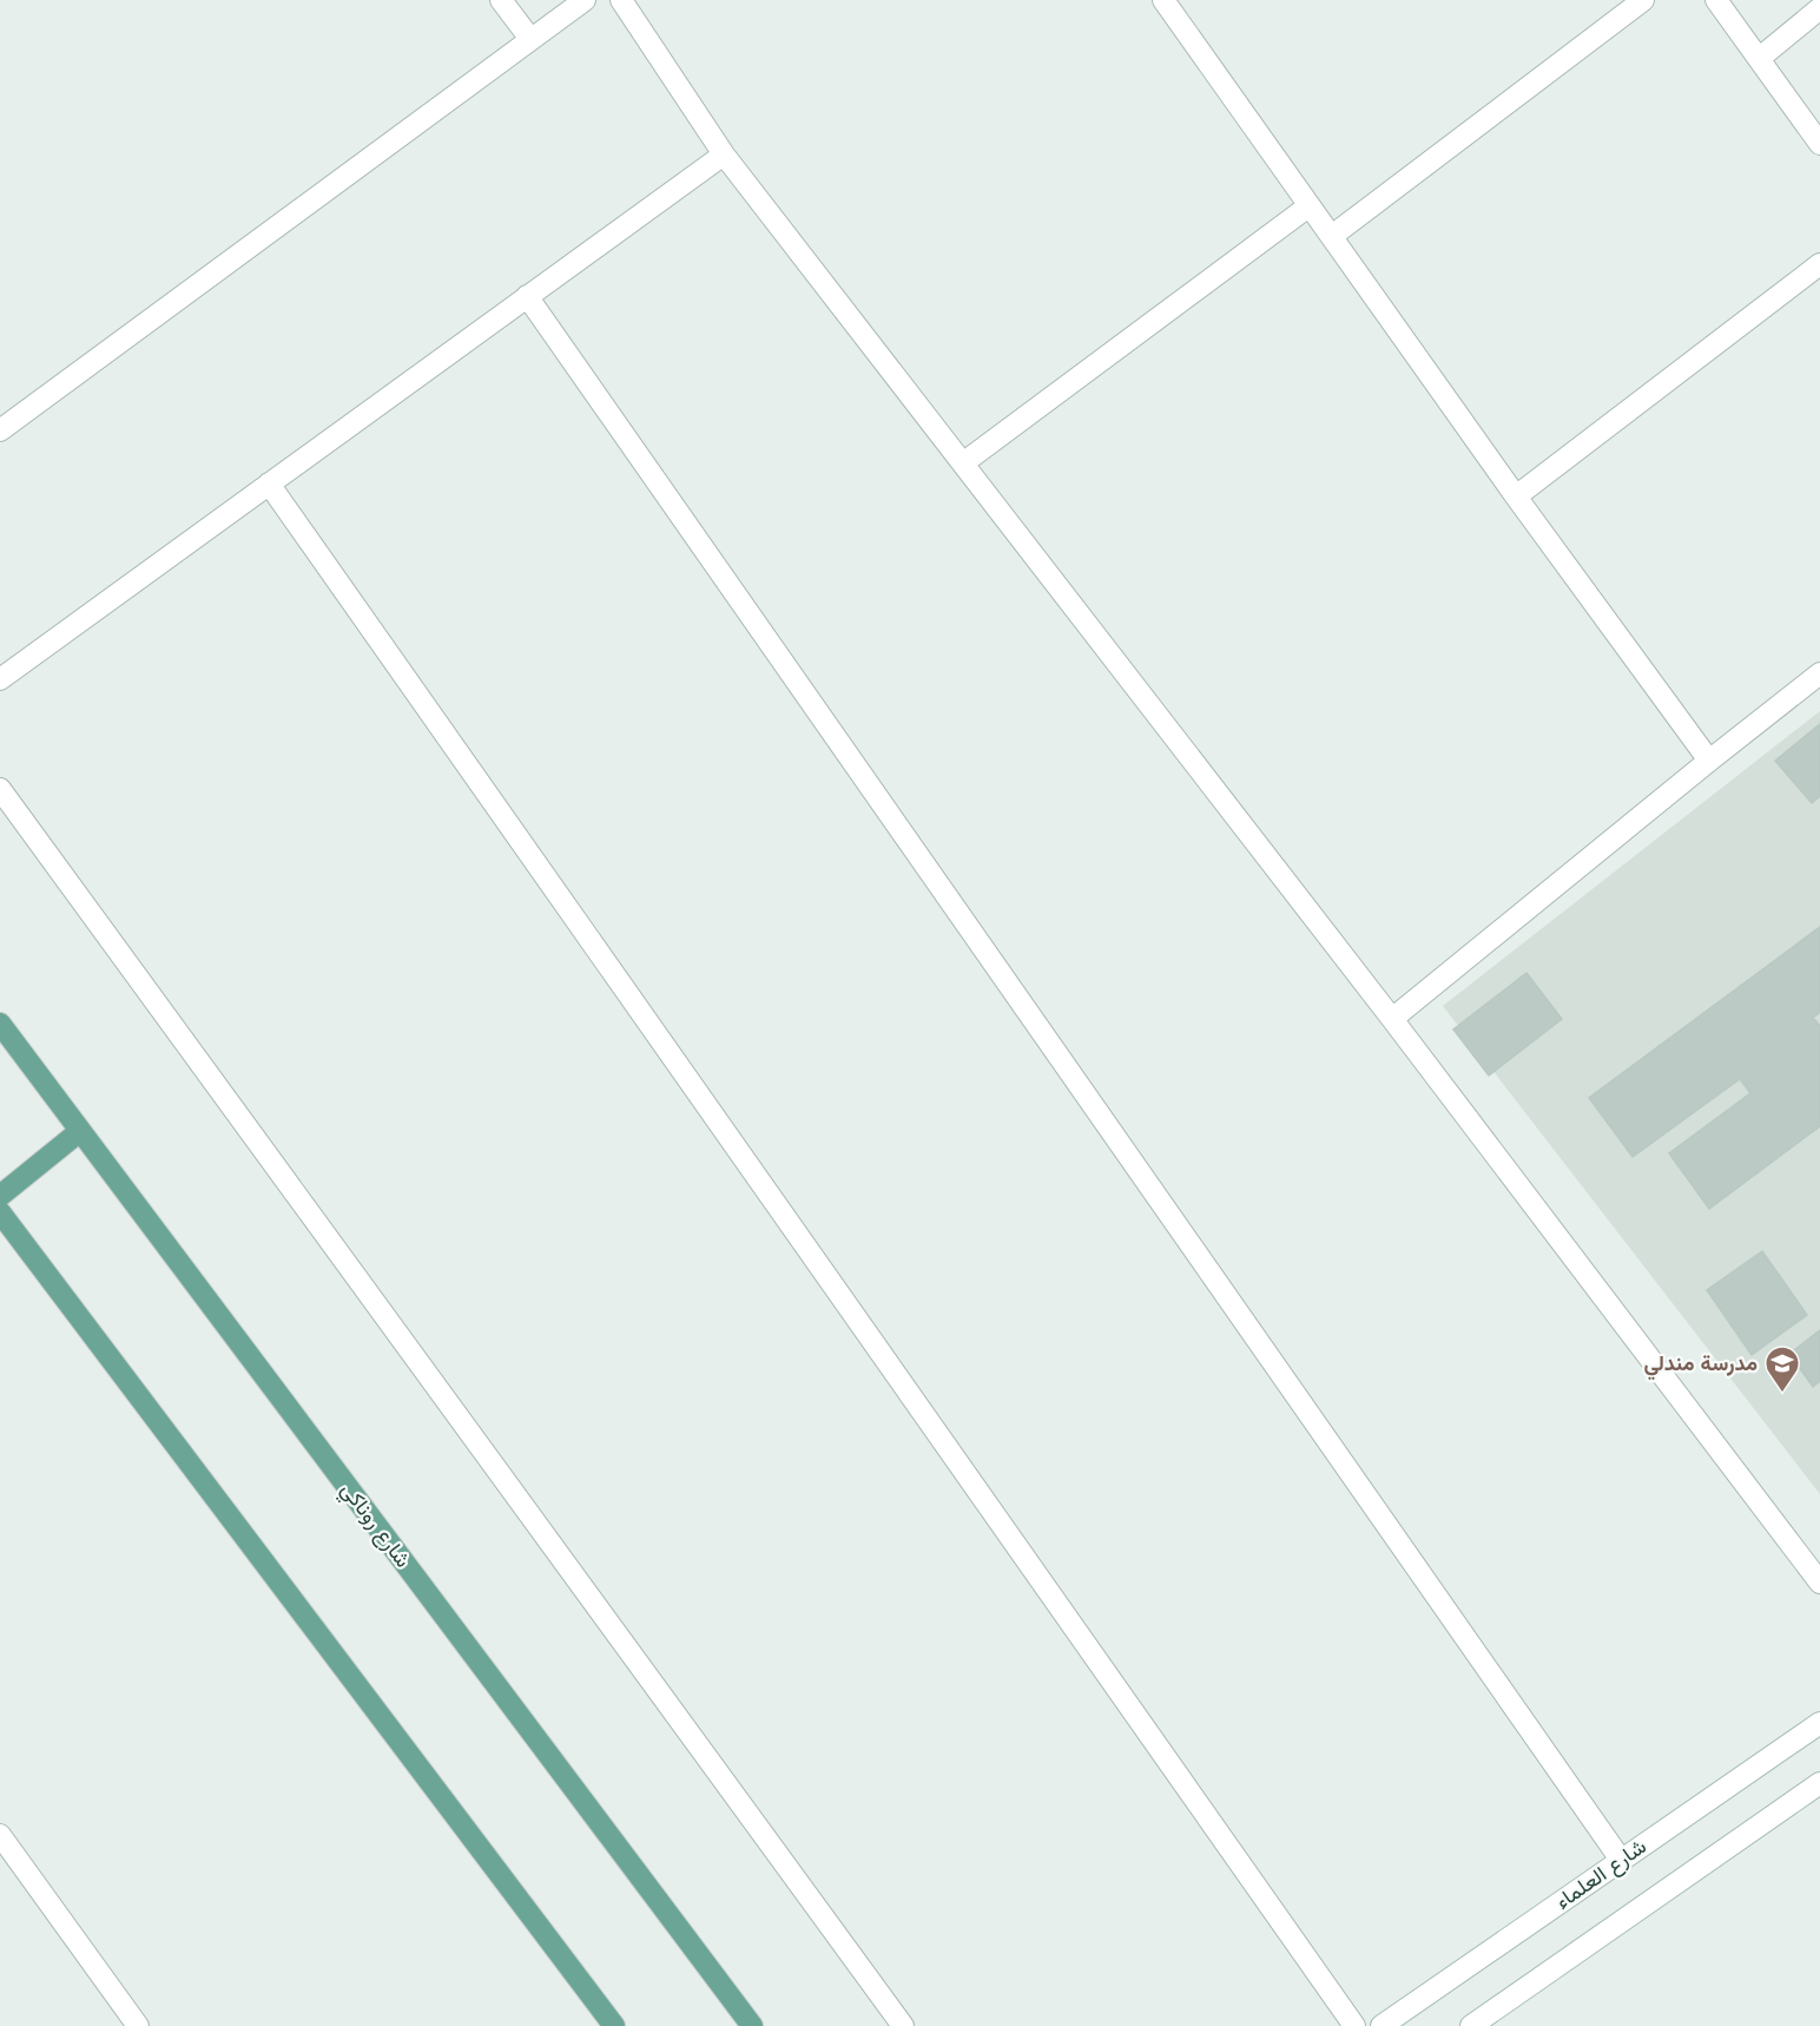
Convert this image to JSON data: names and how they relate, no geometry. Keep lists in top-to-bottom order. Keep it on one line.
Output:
{"streets":{"main road":["شارع روناكي"],"street":["شارع العلماء"]},"places":{"school or university":["مدرسة مندلي"]}}
